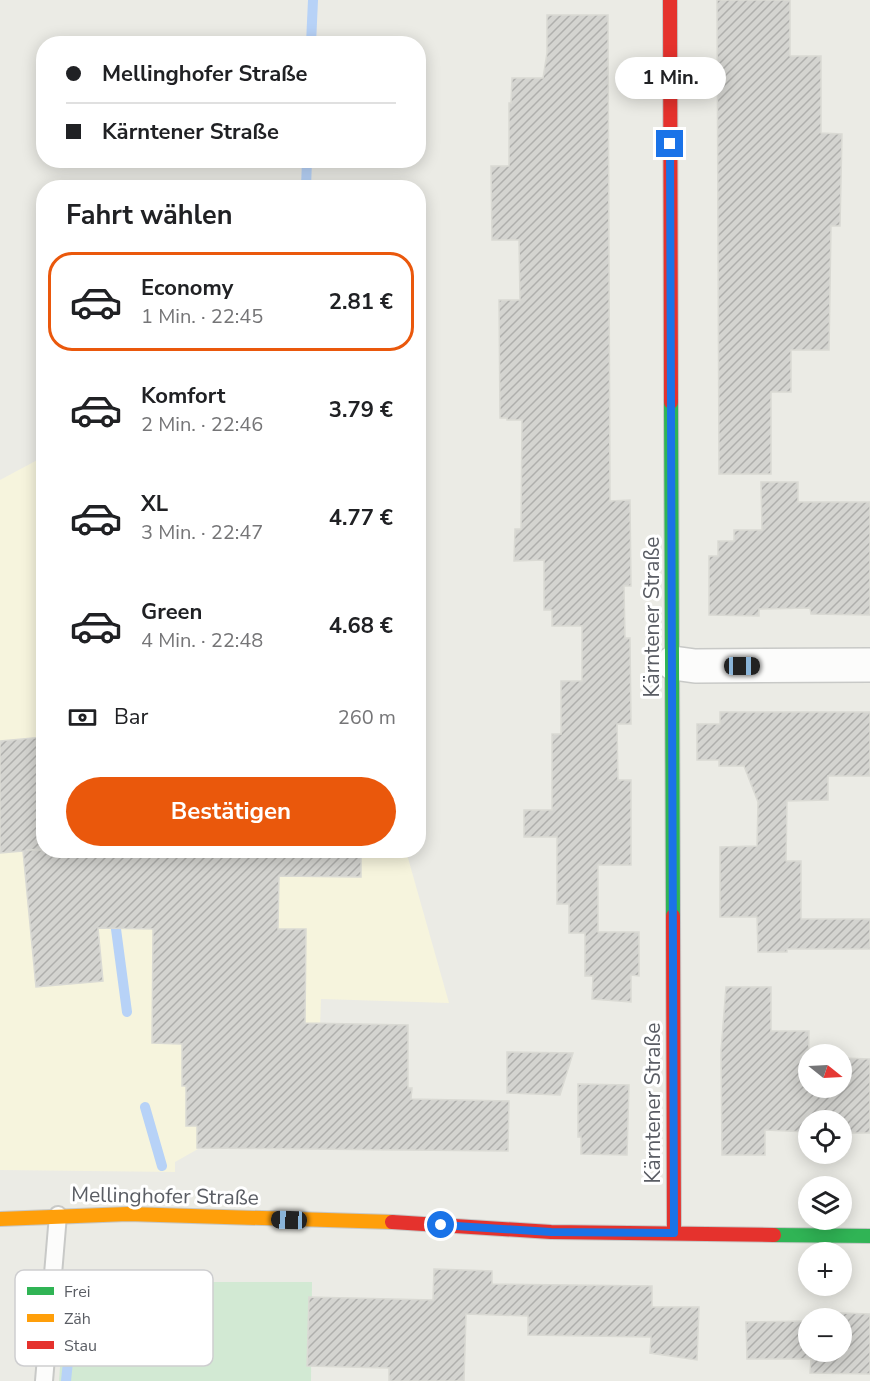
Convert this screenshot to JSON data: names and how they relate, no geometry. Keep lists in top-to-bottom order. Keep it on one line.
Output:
{"streets":{"street":["Kärntener Straße","Mellinghofer Straße"]},"crossings":[["Kärntener Straße","Mellinghofer Straße"]],"legend":["Frei","Zäh","Stau"],"north":"right","page":{"banner":["Mellinghofer Straße","Kärntener Straße"],"bubble":"1 Min.","heading":"Fahrt wählen","list":[{"name":"Economy","note":"1 Min. · 22:45","value":"2.81 €"},{"name":"Komfort","note":"2 Min. · 22:46","value":"3.79 €"},{"name":"XL","note":"3 Min. · 22:47","value":"4.77 €"},{"name":"Green","note":"4 Min. · 22:48","value":"4.68 €"}],"pay":["Bar","260 m"],"buttons":"Bestätigen","map_buttons":["+","−"]}}
